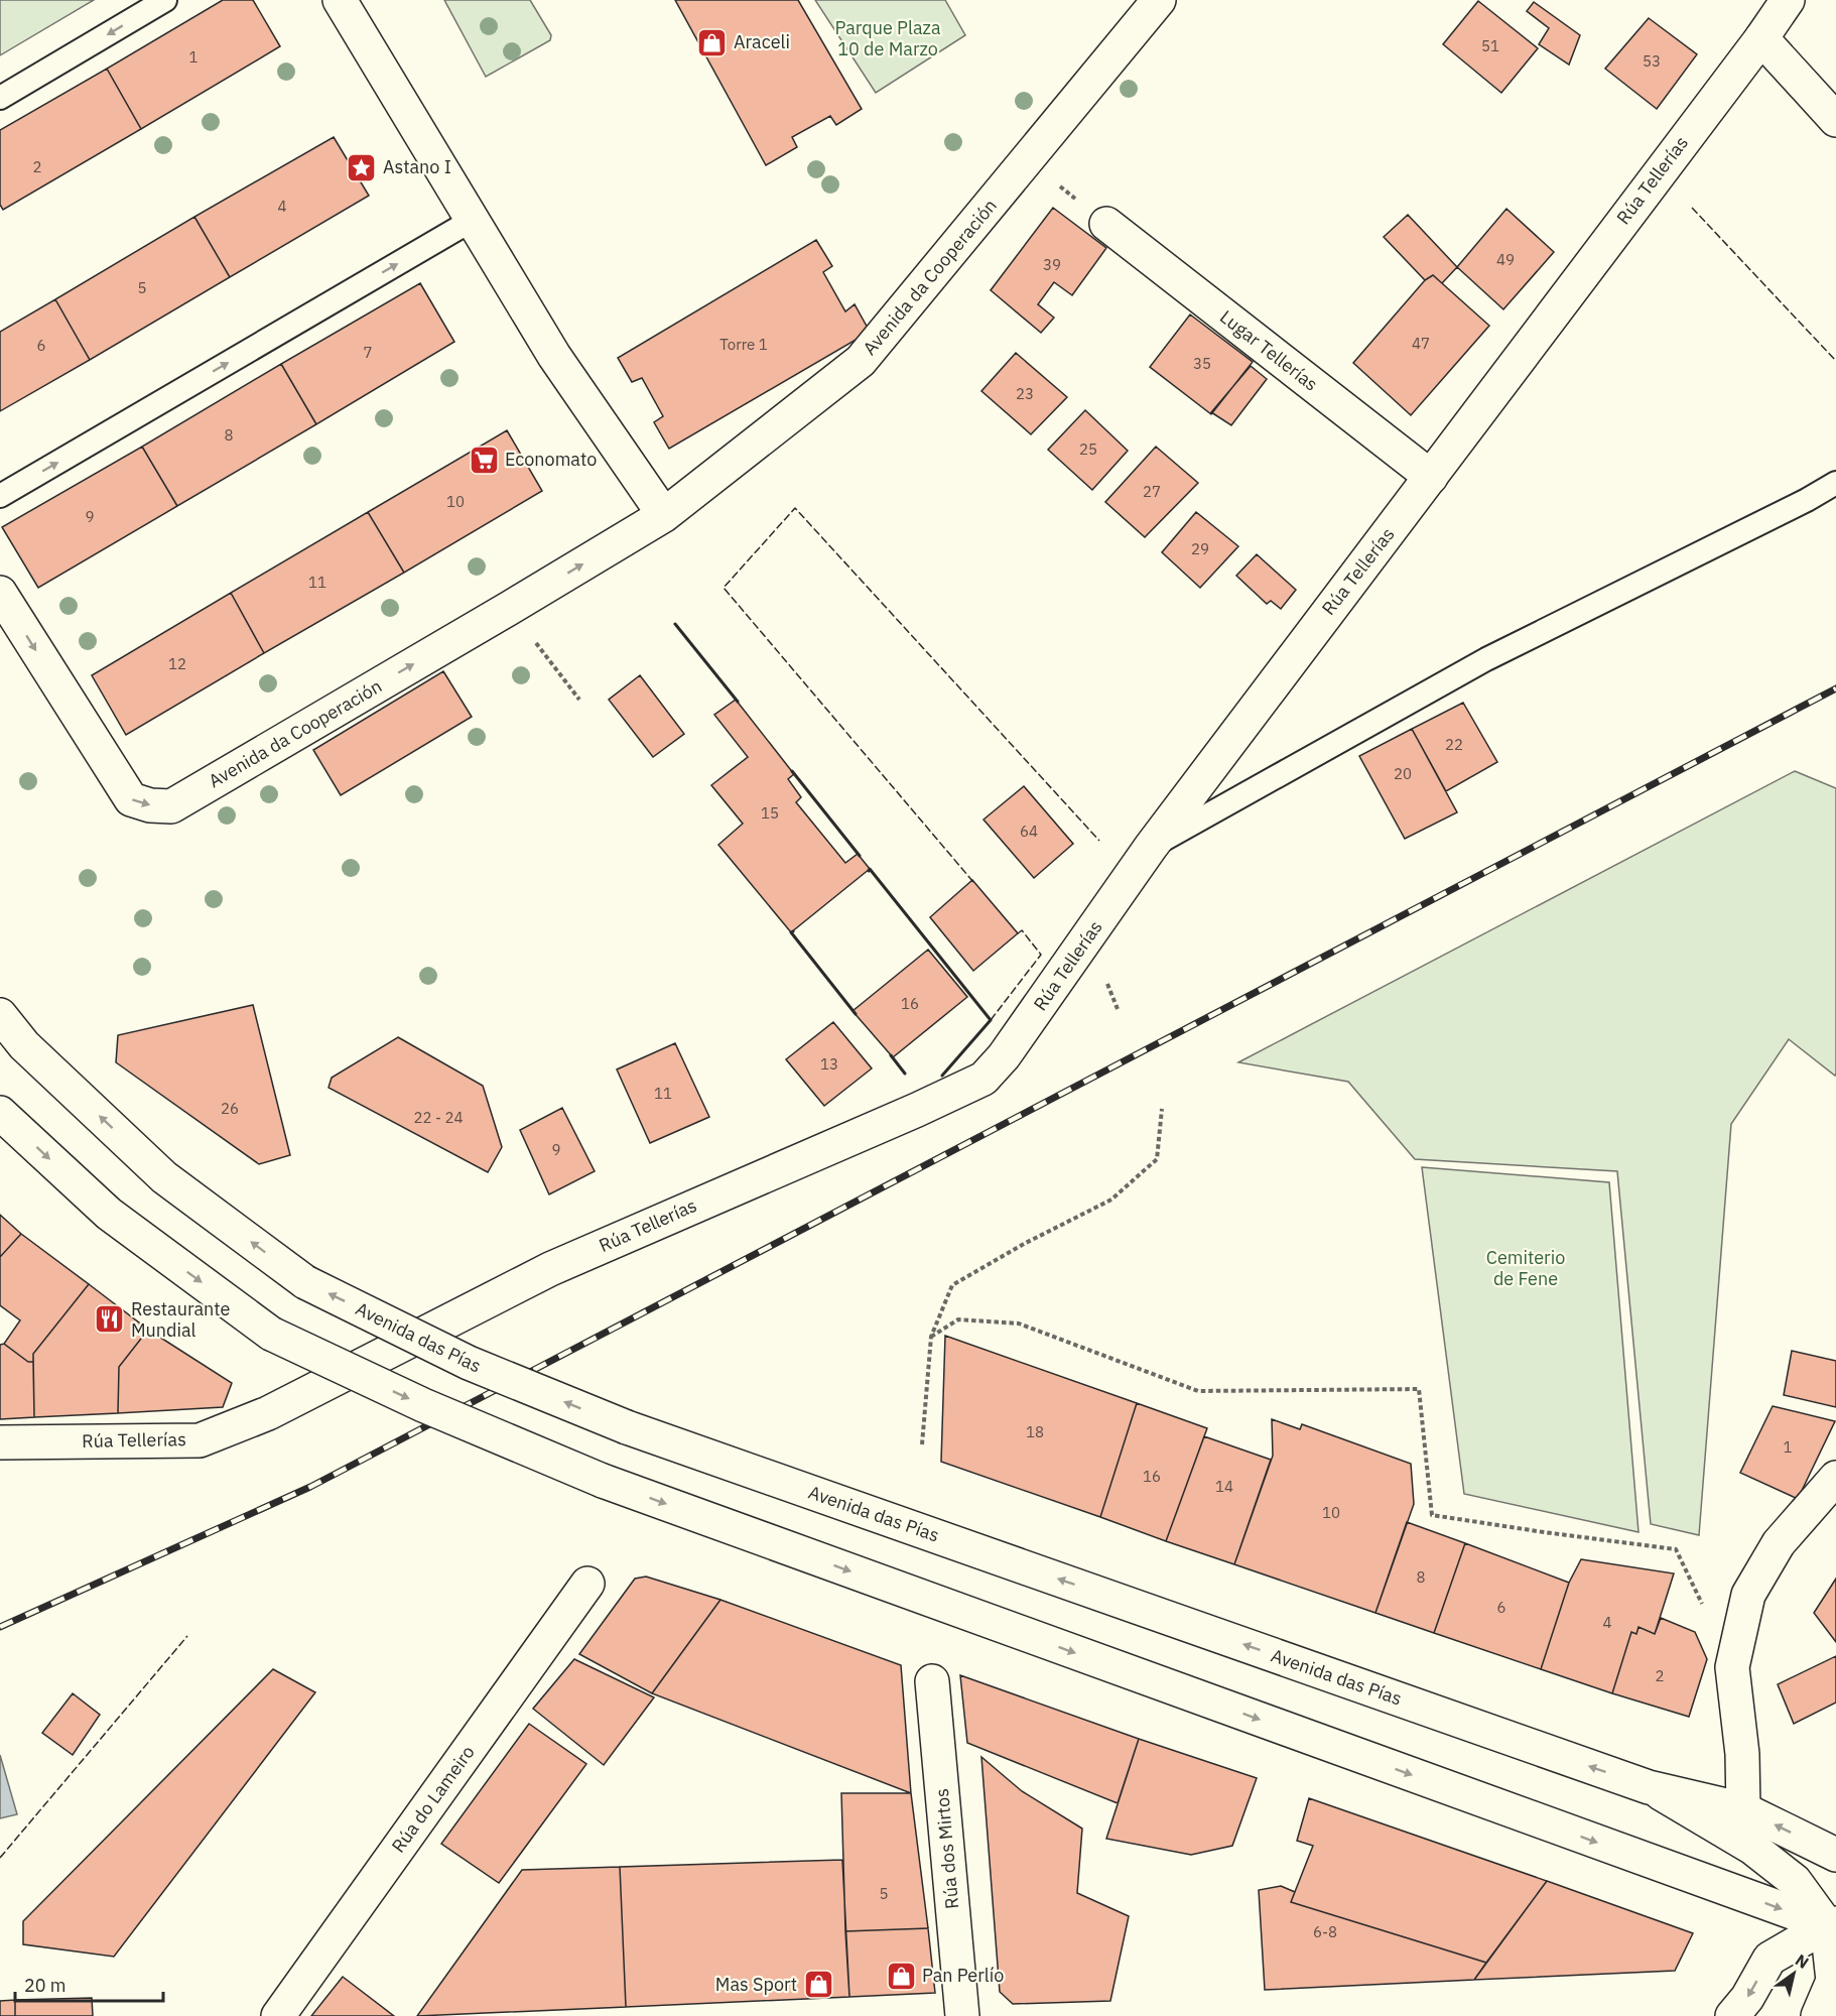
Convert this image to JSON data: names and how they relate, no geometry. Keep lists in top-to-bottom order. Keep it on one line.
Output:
{"streets":{"main road":["Rúa Tellerías","Avenida da Cooperación","Lugar Tellerías","Avenida das Pías","Rúa do Lameiro","Rúa dos Mirtos"]},"crossings":[["Rúa Tellerías","Lugar Tellerías"]],"parks":["Parque Plaza 10 de Marzo","Cemiterio de Fene"],"places":{"shop":["Araceli","Pan Perlío","Mas Sport"],"place":["Astano I"],"supermarket":["Economato"],"restaurant":["Restaurante Mundial"]},"house_numbers":["51","1","53","2","4","49","39","5","47","Torre 1","6","7","35","23","8","25","27","10","9","29","11","12","22","20","15","64","16","13","11","26","22 - 24","9","18","1","16","14","10","8","6","4","2","5","6-8"],"scale_bar":"20 m","north":"top right"}
